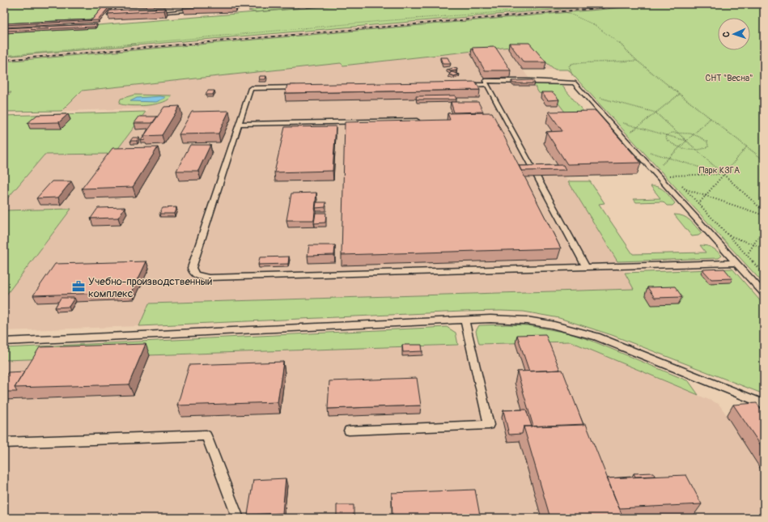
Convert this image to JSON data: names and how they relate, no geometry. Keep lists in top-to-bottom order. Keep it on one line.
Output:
{"parks":["СНТ \"Весна\"","Парк КЗГА"],"places":{"office":["Учебно-производственный комплекс"]},"north":"left"}
